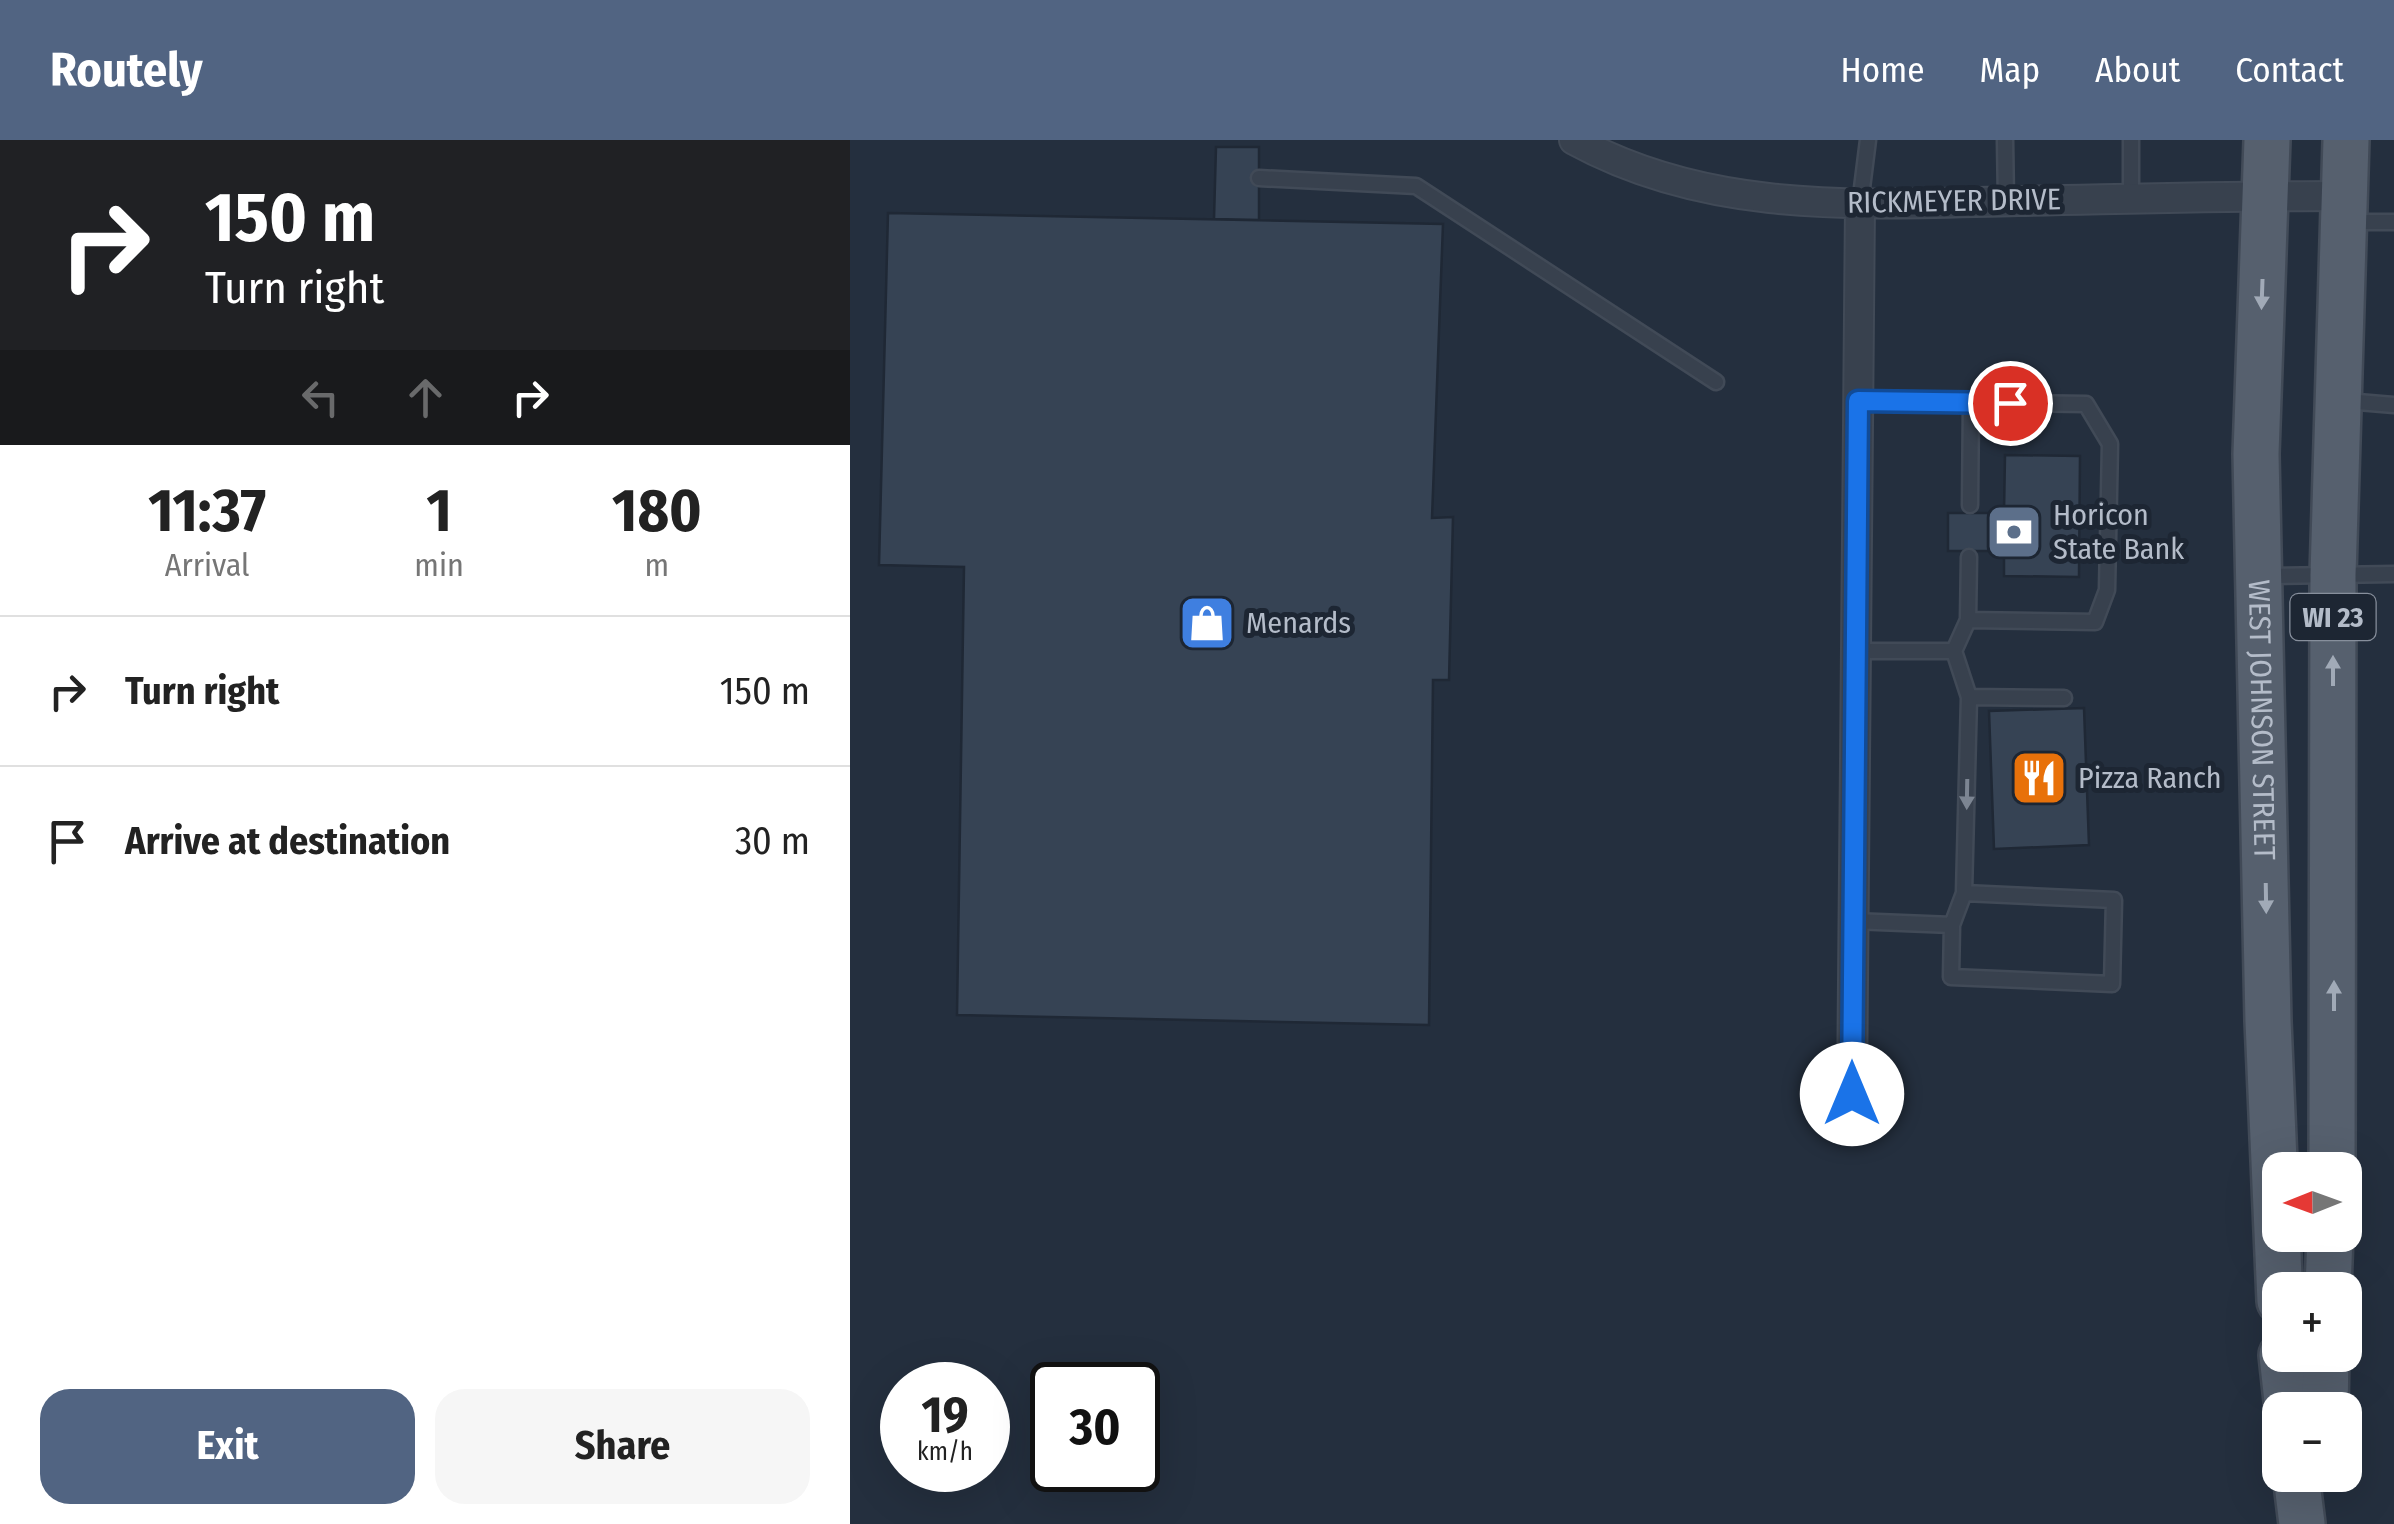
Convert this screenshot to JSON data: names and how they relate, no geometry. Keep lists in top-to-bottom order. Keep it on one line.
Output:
{"streets":{"main road":["WI 23","WEST JOHNSON STREET"],"street":["RICKMEYER DRIVE"]},"crossings":[["RICKMEYER DRIVE","WI 23"],["RICKMEYER DRIVE","WEST JOHNSON STREET"]],"places":{"bank":["Horicon State Bank"],"shop":["Menards"],"restaurant":["Pizza Ranch"]},"north":"left","page":{"header":"Routely","nav":["Home","Map","About","Contact"],"turn":["150 m","Turn right"],"eta":["11:37","Arrival","1","min","180","m"],"list":[{"name":"Turn right","value":"150 m"},{"name":"Arrive at destination","value":"30 m"}],"map_buttons":["+","−"],"speed":"19 km/h","limit":"30","buttons":["Exit","Share"]}}
